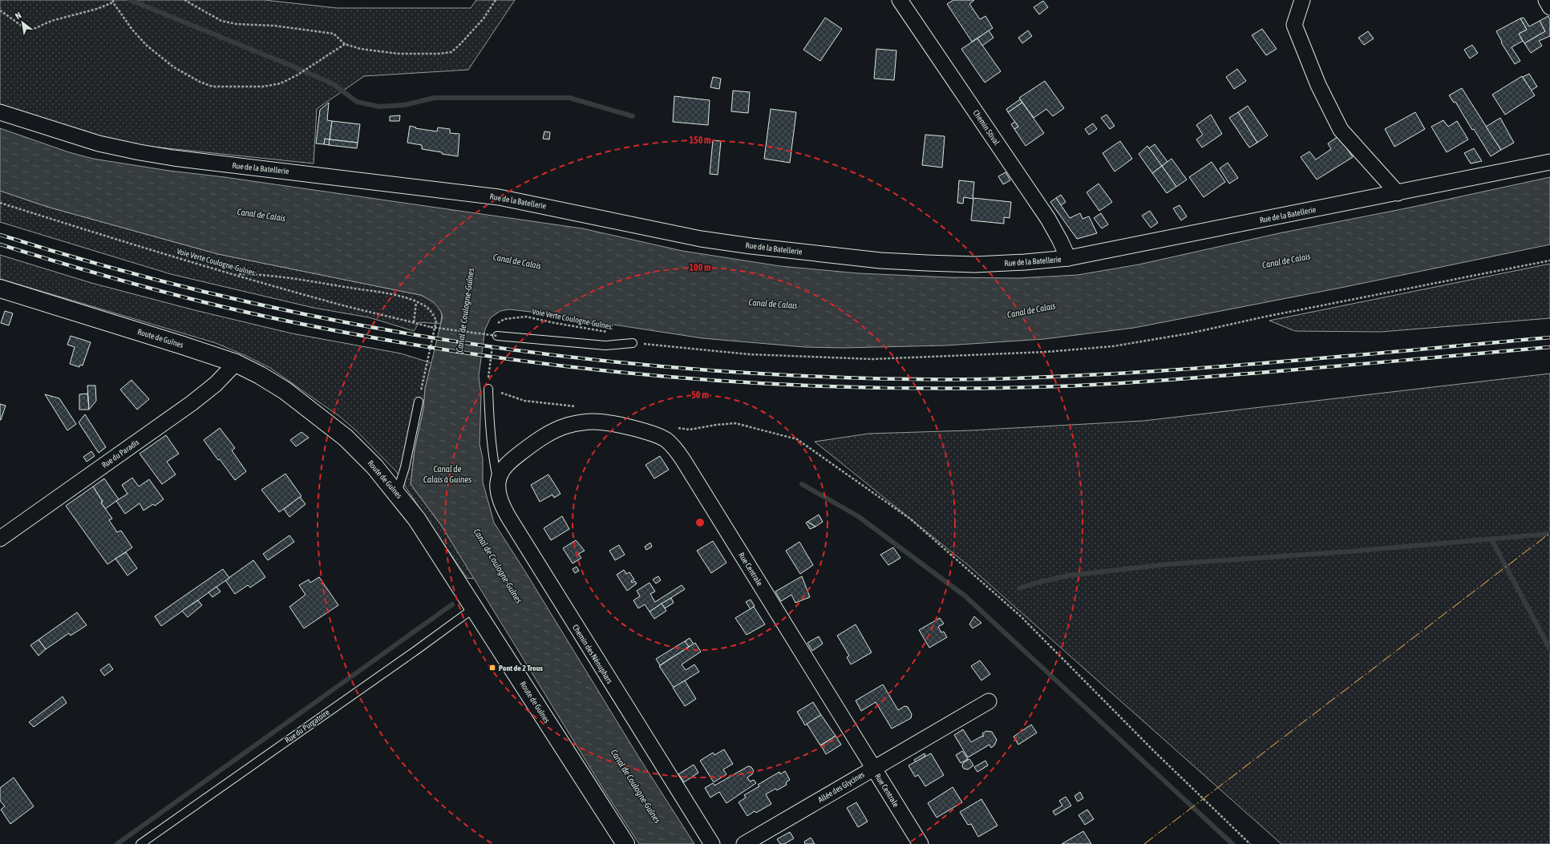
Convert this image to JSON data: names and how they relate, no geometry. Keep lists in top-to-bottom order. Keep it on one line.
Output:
{"streets":{"main road":["Route de Guînes"],"street":["Chemin Stival","Rue de la Batellerie","Rue du Paradis","Rue Centrale","Chemin des Nénuphars","Allée des Glycines"],"lane":["Rue du Purgatoire"],"path":["Voie Verte Coulogne-Guînes:"]},"crossings":[["Chemin Stival","Rue de la Batellerie"],["Route de Guînes","Rue du Paradis"],["Route de Guînes","Rue du Purgatoire"],["Rue Centrale","Chemin des Nénuphars"],["Rue Centrale","Allée des Glycines"]],"water":["Canal de Calais","Canal de Coulogne-Guînes","Canal de Calais à Guines"],"places":{"transit":["Pont de 2 Trous"]},"north":"top left","rings":["150 m","100 m","50 m"]}
